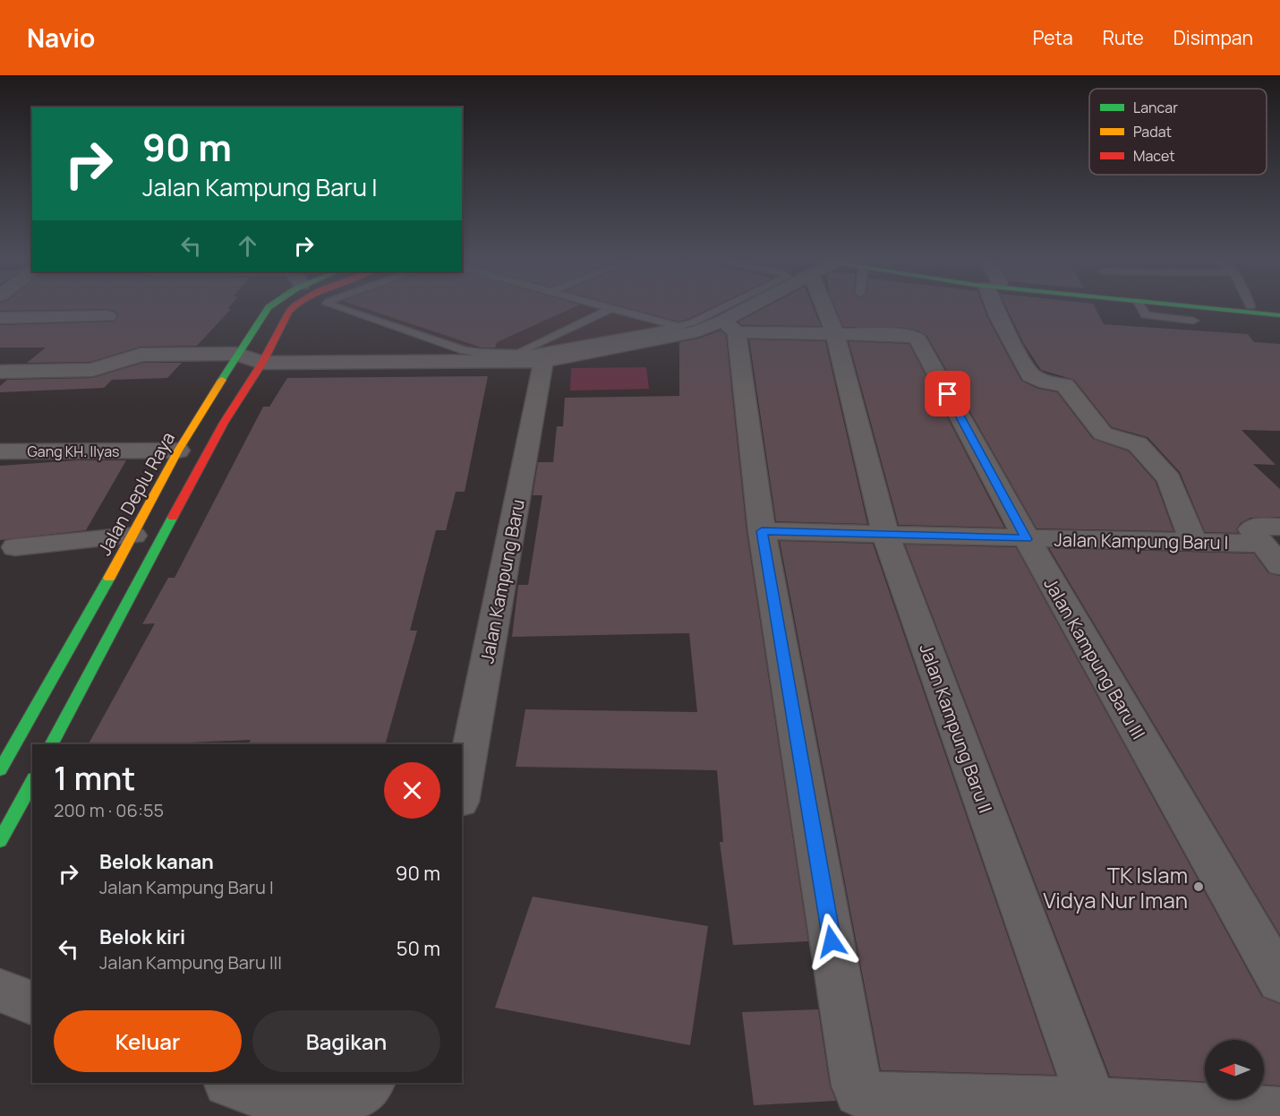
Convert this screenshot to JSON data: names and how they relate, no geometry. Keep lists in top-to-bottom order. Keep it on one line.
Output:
{"streets":{"main road":["Jalan Deplu Raya"],"street":["Gang KH. Ilyas","Jalan Kampung Baru I","Jalan Kampung Baru","Jalan Kampung Baru III","Jalan Kampung Baru II"]},"crossings":[["Gang KH. Ilyas","Jalan Deplu Raya"],["Jalan Kampung Baru I","Jalan Kampung Baru III"],["Jalan Kampung Baru I","Jalan Kampung Baru II"],["Jalan Kampung Baru III","Jalan Kampung Baru II"]],"places":["TK Islam Vidya Nur Iman"],"legend":["Lancar","Padat","Macet"],"north":"left","page":{"header":"Navio","nav":["Peta","Rute","Disimpan"],"turn":["90 m","Jalan Kampung Baru I"],"heading":["1 mnt","200 m · 06:55"],"list":[{"name":"Belok kanan","note":"Jalan Kampung Baru I","value":"90 m"},{"name":"Belok kiri","note":"Jalan Kampung Baru III","value":"50 m"}],"buttons":["Keluar","Bagikan"]}}
